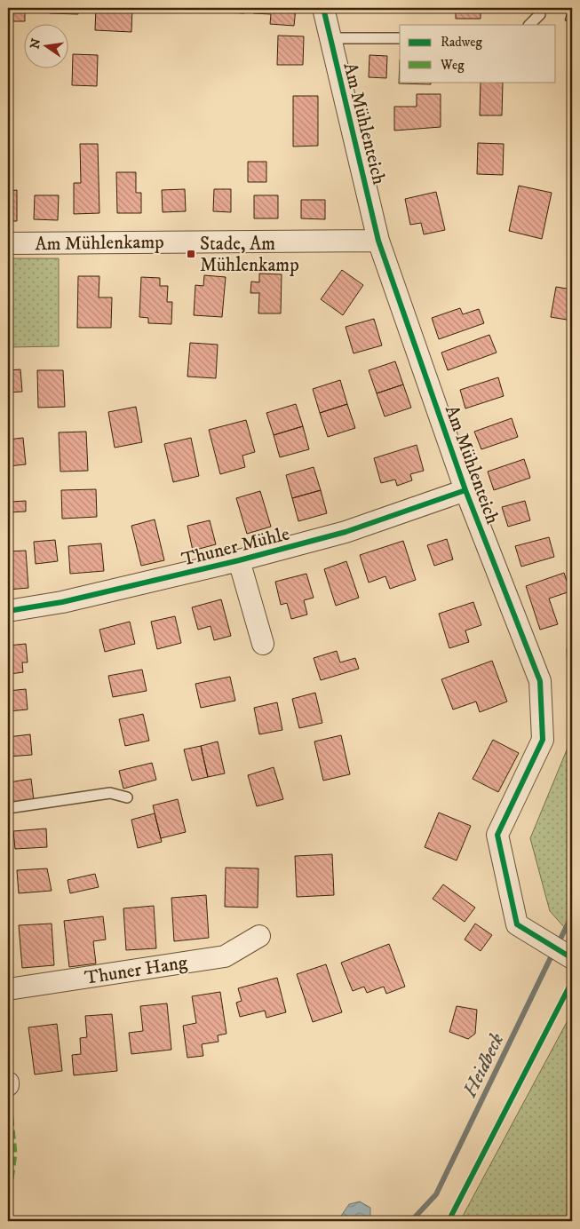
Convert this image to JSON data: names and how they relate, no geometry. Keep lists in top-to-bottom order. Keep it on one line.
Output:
{"streets":{"street":["Am Mühlenteich","Am Mühlenkamp","Thuner Mühle","Thuner Hang"]},"crossings":[["Am Mühlenteich","Am Mühlenkamp"],["Am Mühlenteich","Thuner Mühle"]],"water":["Heidbeck"],"places":{"transit":["Stade, Am Mühlenkamp"]},"legend":["Radweg","Weg"],"north":"left"}
